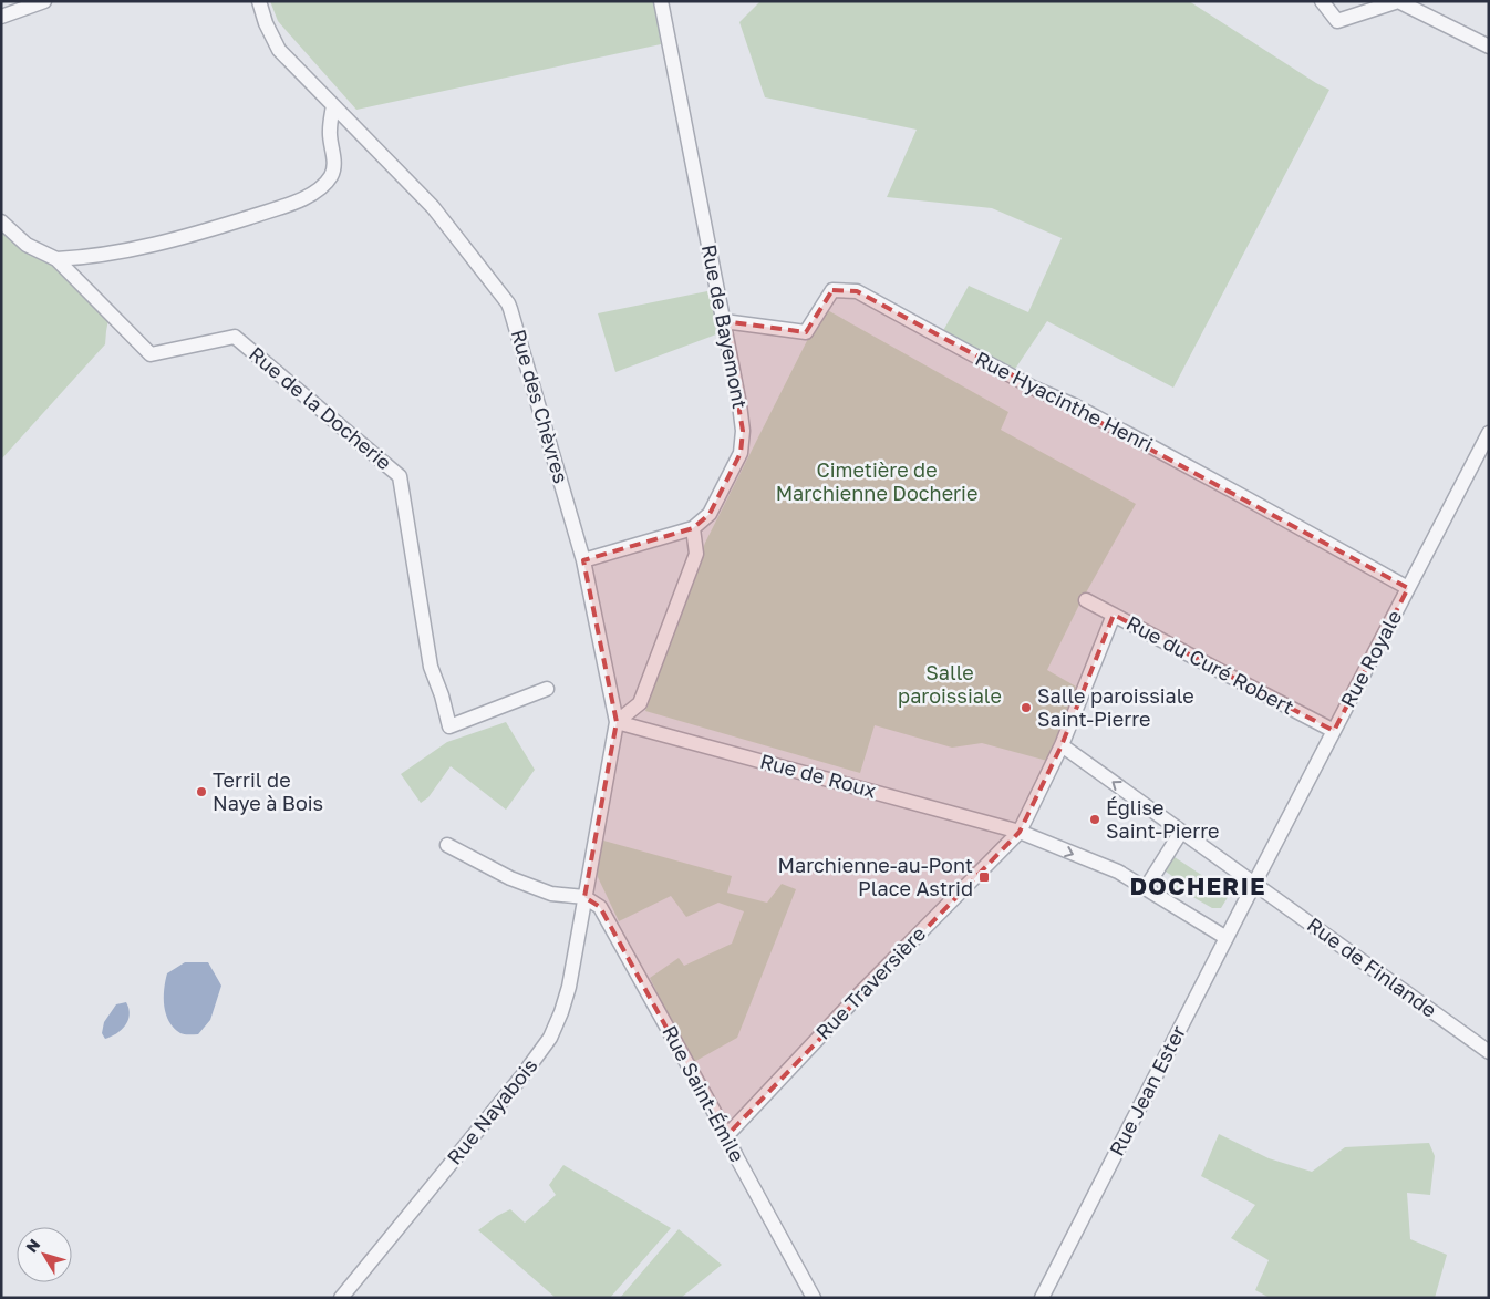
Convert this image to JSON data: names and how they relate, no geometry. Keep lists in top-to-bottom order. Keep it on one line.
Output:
{"streets":{"street":["Rue de Bayemont","Rue Hyacinthe Henri","Rue des Chèvres","Rue de la Docherie","Rue Royale","Rue du Curé Robert","Rue de Roux","Rue de Finlande","Rue Traversière","Rue Jean Ester","Rue Saint-Émile","Rue Nayabois"]},"crossings":[["Rue de Bayemont","Rue Hyacinthe Henri"],["Rue de Bayemont","Rue des Chèvres"],["Rue Hyacinthe Henri","Rue Royale"],["Rue des Chèvres","Rue de Roux"],["Rue des Chèvres","Rue Saint-Émile"],["Rue des Chèvres","Rue Nayabois"],["Rue Royale","Rue du Curé Robert"],["Rue Royale","Rue de Finlande"],["Rue Royale","Rue Jean Ester"],["Rue du Curé Robert","Rue Traversière"],["Rue de Roux","Rue Traversière"],["Rue de Roux","Rue Jean Ester"],["Rue de Finlande","Rue Traversière"],["Rue de Finlande","Rue Jean Ester"],["Rue Traversière","Rue Saint-Émile"],["Rue Saint-Émile","Rue Nayabois"]],"districts":["DOCHERIE"],"parks":["Cimetière de Marchienne Docherie","Salle paroissiale"],"places":{"other":["Salle paroissiale Saint-Pierre","Terril de Naye à Bois","Église Saint-Pierre"],"transit":["Marchienne-au-Pont Place Astrid"]},"north":"top left"}
